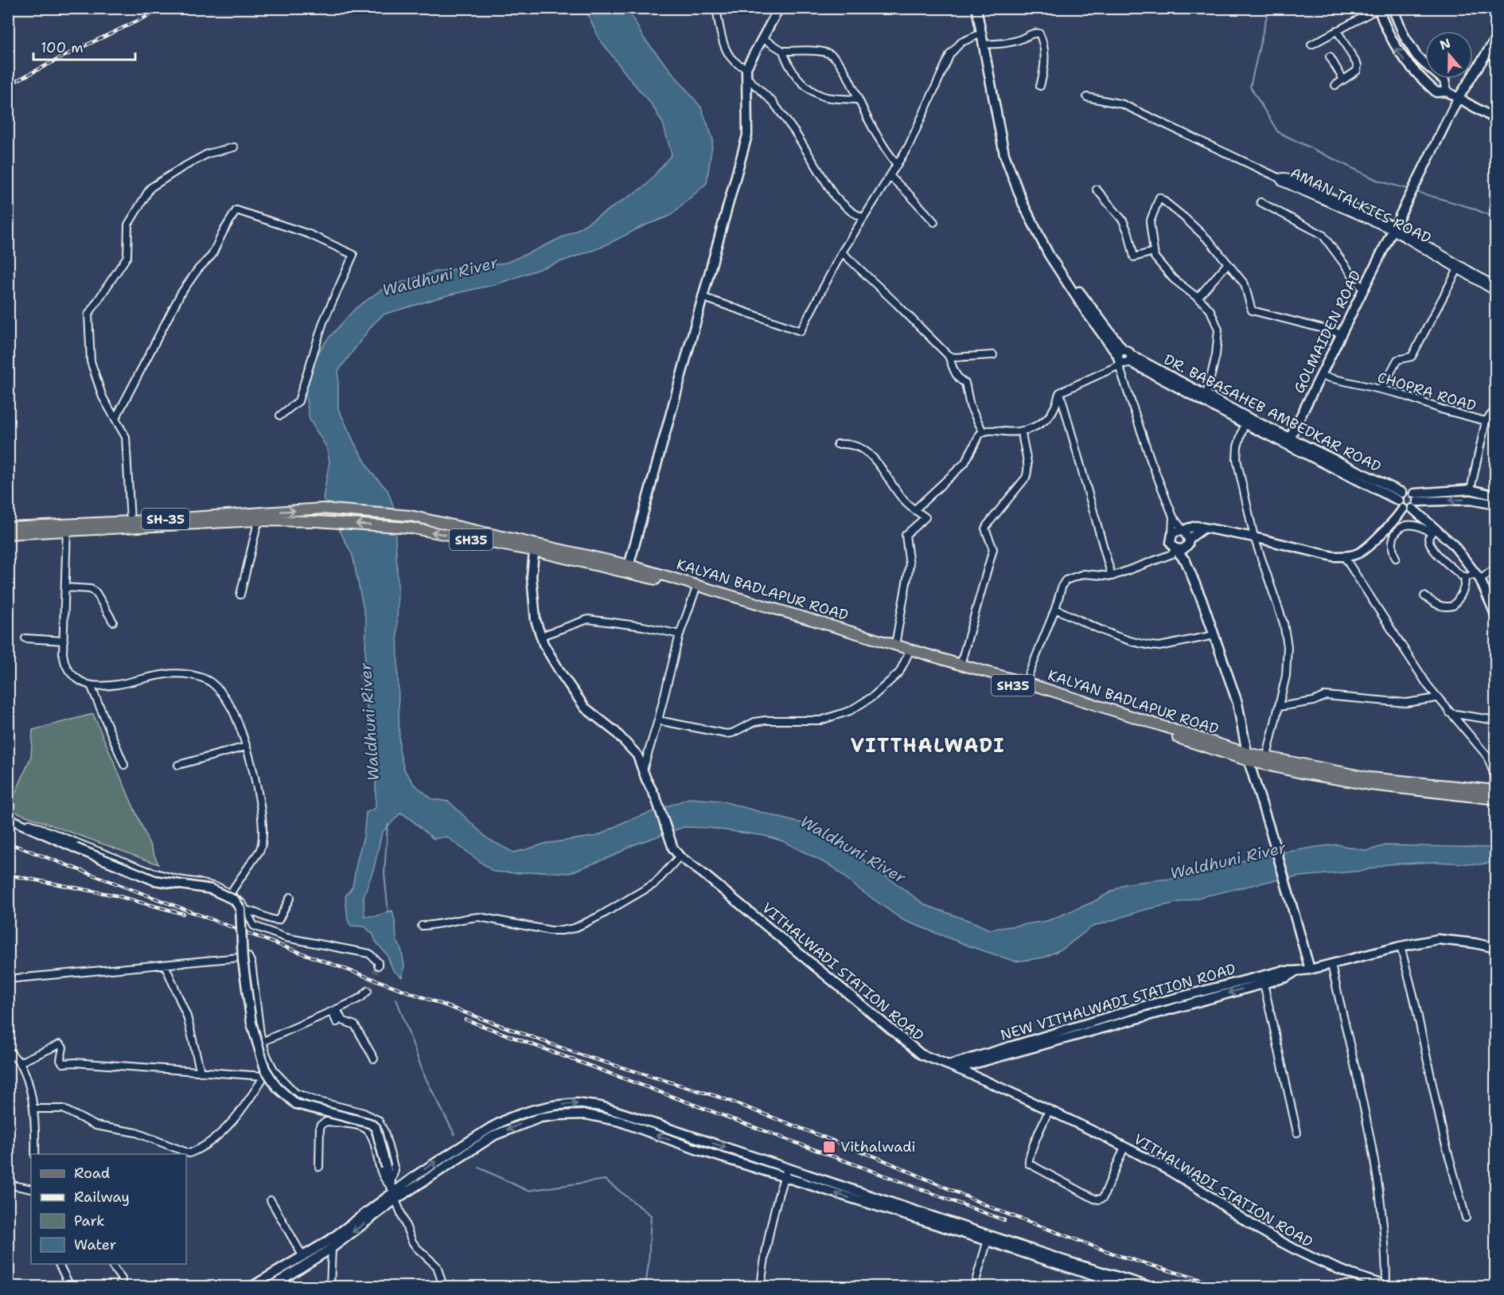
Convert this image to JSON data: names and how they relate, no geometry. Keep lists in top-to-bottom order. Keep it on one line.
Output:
{"streets":{"main road":["SH-35","SH35","KALYAN BADLAPUR ROAD"],"street":["AMAN TALKIES ROAD","GOLMAIDEN ROAD","CHOPRA ROAD","DR. BABASAHEB AMBEDKAR ROAD","VITHALWADI STATION ROAD","NEW VITHALWADI STATION ROAD"]},"crossings":[["AMAN TALKIES ROAD","GOLMAIDEN ROAD"],["GOLMAIDEN ROAD","CHOPRA ROAD"],["GOLMAIDEN ROAD","DR. BABASAHEB AMBEDKAR ROAD"],["KALYAN BADLAPUR ROAD","VITHALWADI STATION ROAD"],["VITHALWADI STATION ROAD","NEW VITHALWADI STATION ROAD"]],"districts":["VITTHALWADI"],"water":["Waldhuni River"],"places":{"transit":["Vithalwadi"]},"legend":["Road","Railway","Park","Water"],"scale_bar":"100 m","north":"top"}
